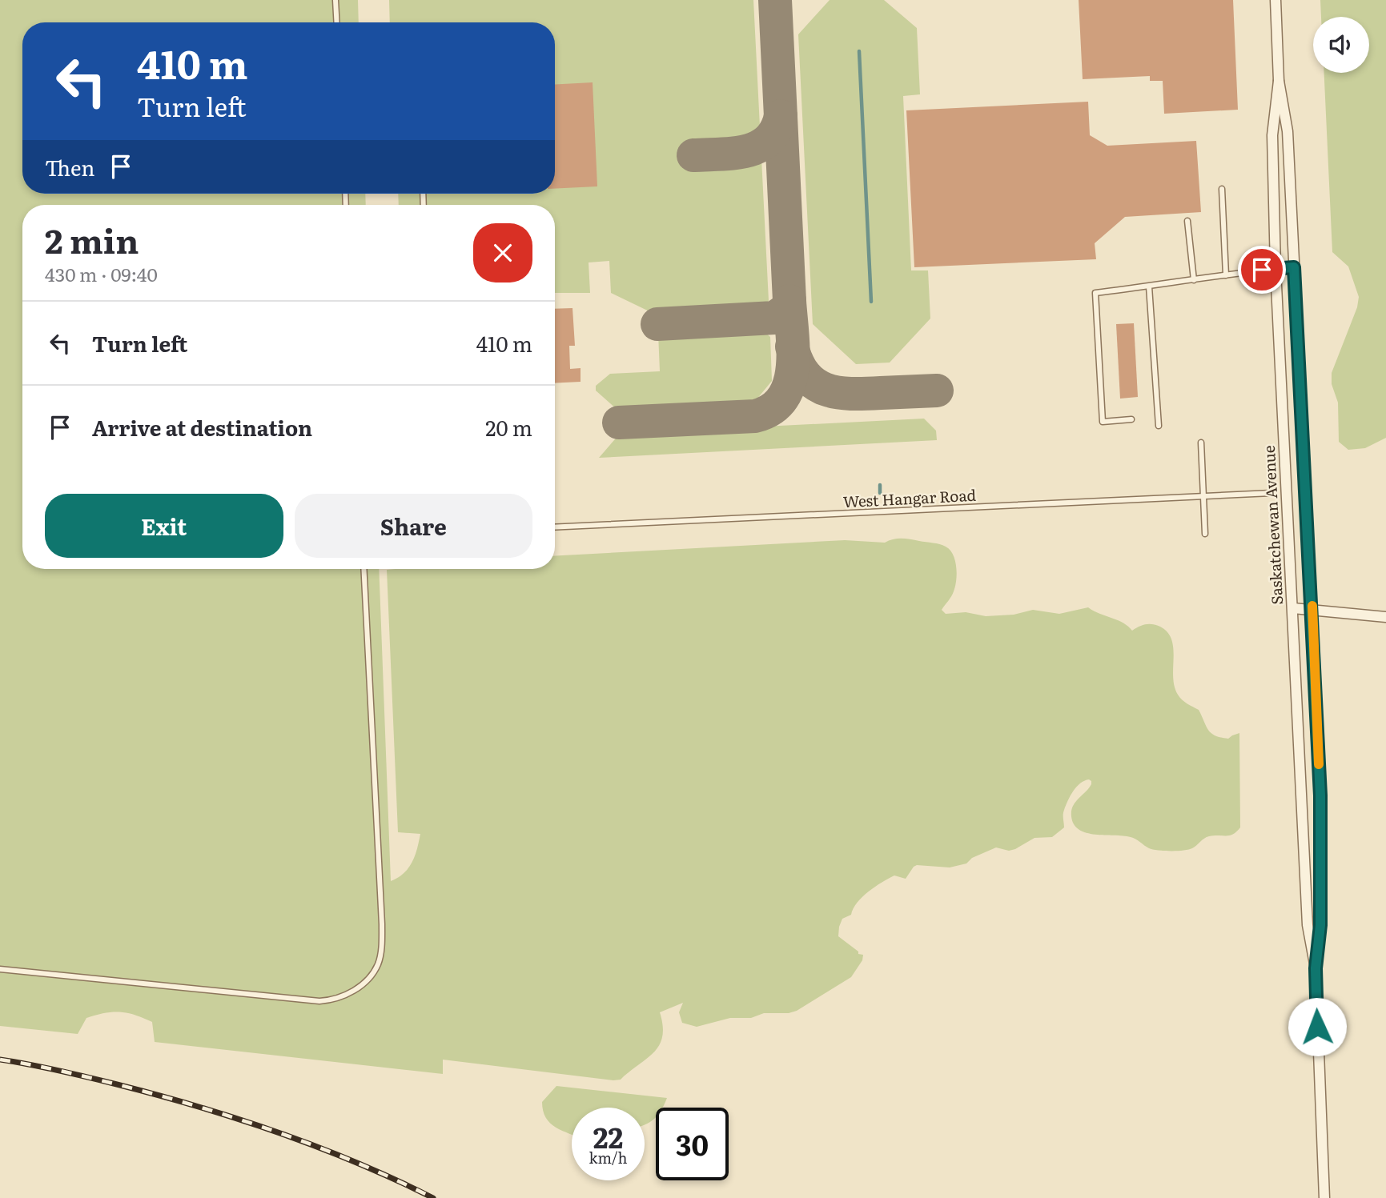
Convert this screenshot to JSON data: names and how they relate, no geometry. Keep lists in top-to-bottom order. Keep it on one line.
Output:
{"streets":{"street":["Saskatchewan Avenue"],"lane":["West Hangar Road"]},"page":{"turn":["410 m","Turn left"],"then":"Then","heading":["2 min","430 m · 09:40"],"list":[{"name":"Turn left","value":"410 m"},{"name":"Arrive at destination","value":"20 m"}],"buttons":["Exit","Share"],"speed":"22 km/h","limit":"30"}}
